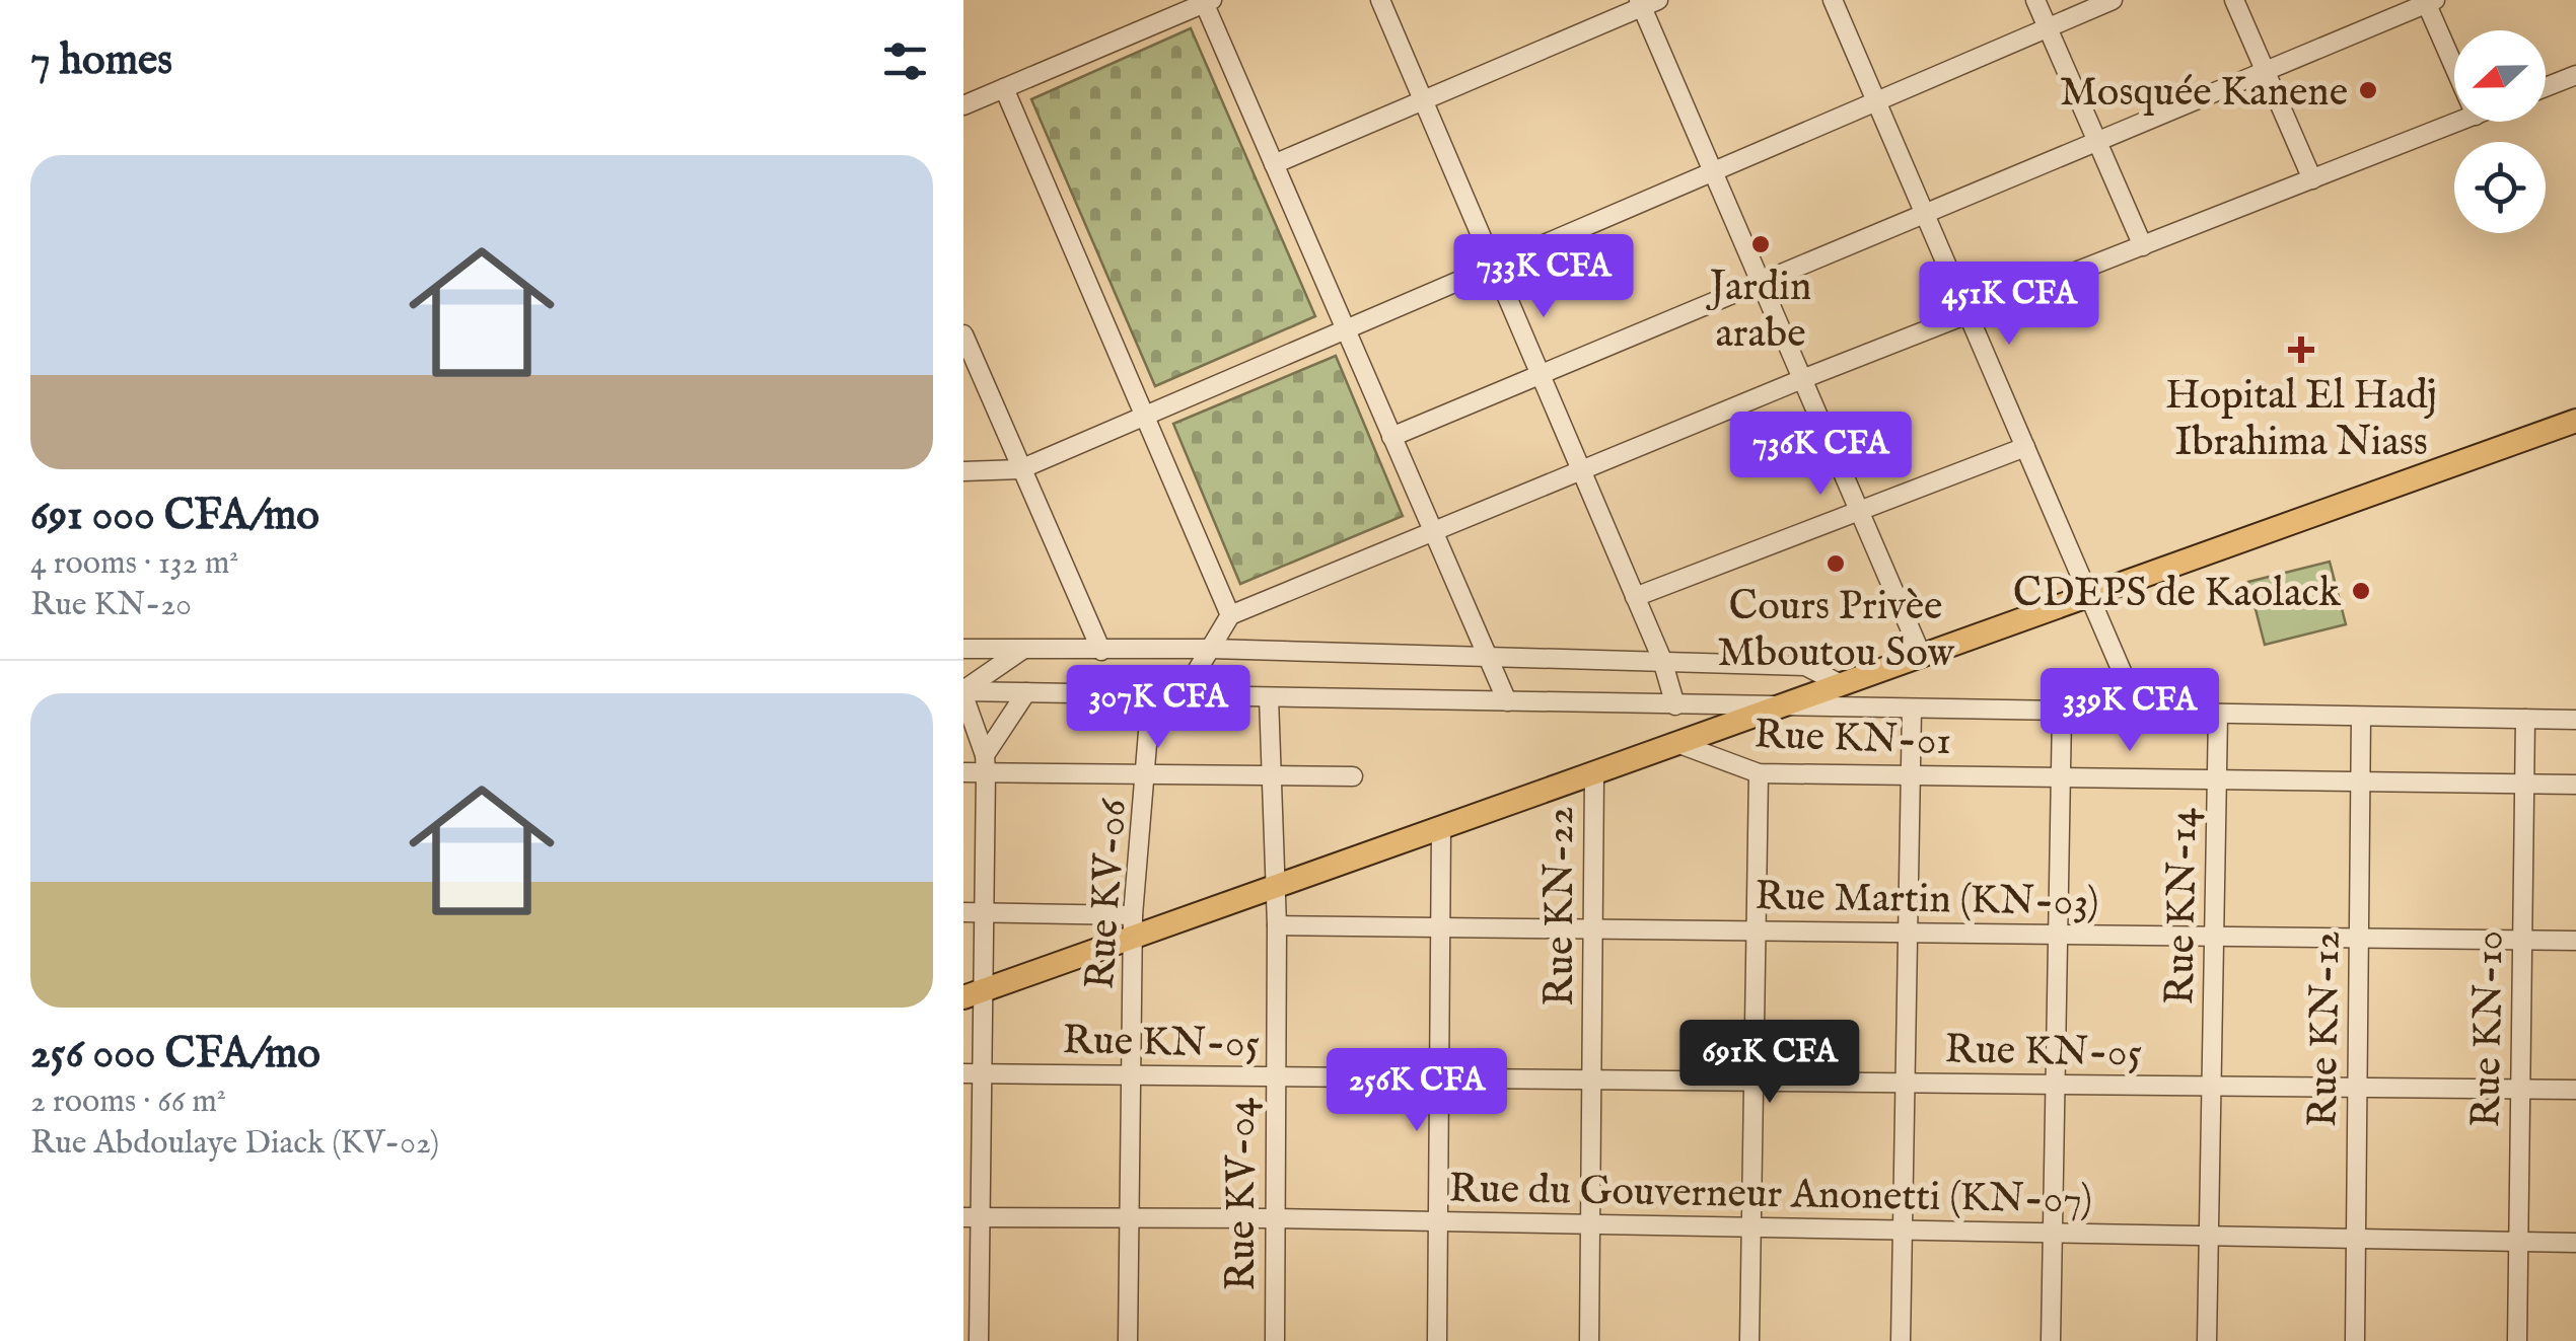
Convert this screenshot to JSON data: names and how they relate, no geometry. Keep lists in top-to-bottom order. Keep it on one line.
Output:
{"streets":{"street":["Rue KN-01","Rue KV-06","Rue Martin (KN-03)","Rue KN-22","Rue KN-14","Rue KN-12","Rue KN-10","Rue KN-05","Rue du Gouverneur Anonetti (KN-07)","Rue KV-04"]},"crossings":[["Rue KN-01","Rue KN-14"],["Rue KN-01","Rue KN-12"],["Rue KN-01","Rue KN-10"],["Rue KV-06","Rue KN-05"],["Rue KV-06","Rue du Gouverneur Anonetti (KN-07)"],["Rue Martin (KN-03)","Rue KN-22"],["Rue Martin (KN-03)","Rue KN-14"],["Rue Martin (KN-03)","Rue KN-12"],["Rue Martin (KN-03)","Rue KN-10"],["Rue Martin (KN-03)","Rue KV-04"],["Rue KN-22","Rue KN-05"],["Rue KN-22","Rue du Gouverneur Anonetti (KN-07)"],["Rue KN-14","Rue KN-05"],["Rue KN-14","Rue du Gouverneur Anonetti (KN-07)"],["Rue KN-12","Rue KN-05"],["Rue KN-12","Rue du Gouverneur Anonetti (KN-07)"],["Rue KN-10","Rue KN-05"],["Rue KN-10","Rue du Gouverneur Anonetti (KN-07)"],["Rue KN-05","Rue KV-04"],["Rue du Gouverneur Anonetti (KN-07)","Rue KV-04"]],"places":{"other":["Mosquée Kanene","Jardin arabe","Cours Privèe Mboutou Sow","CDEPS de Kaolack"],"health":["Hopital El Hadj Ibrahima Niass"]},"north":"left","page":{"heading":"7 homes","list":[{"name":"691 000 CFA/mo","note":"4 rooms · 132 m² · Rue KN-20"},{"name":"256 000 CFA/mo","note":"2 rooms · 66 m² · Rue Abdoulaye Diack (KV-02)"}],"price":["733K CFA","451K CFA","736K CFA","307K CFA","339K CFA","691K CFA","256K CFA"]}}
